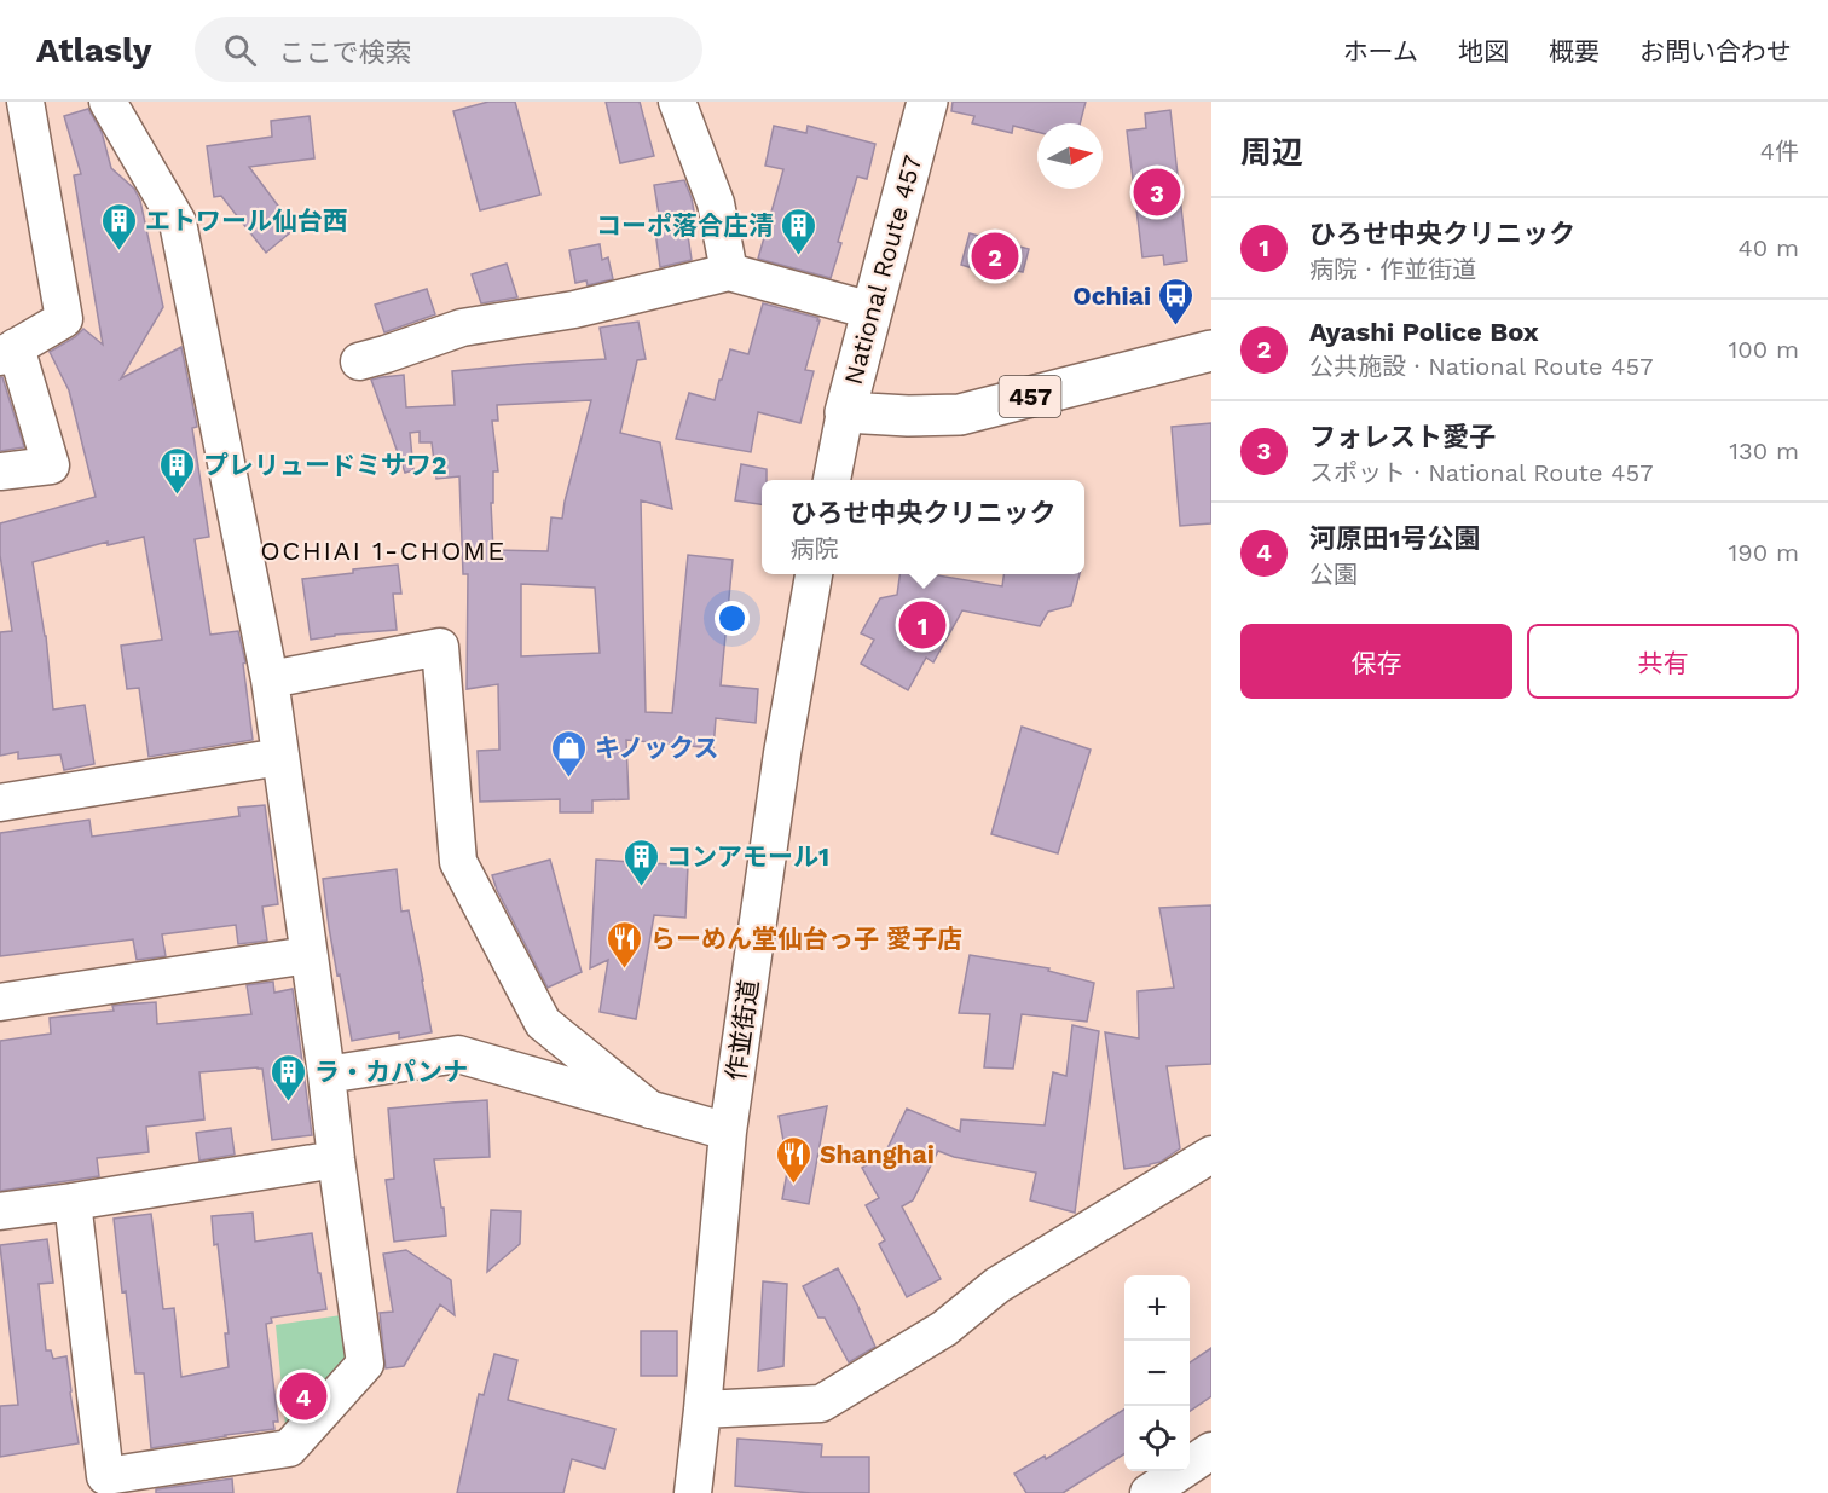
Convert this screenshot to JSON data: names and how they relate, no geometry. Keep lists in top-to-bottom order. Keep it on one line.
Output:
{"streets":{"highway":["National Route 457","457"],"street":["作並街道"]},"districts":["OCHIAI 1-CHOME"],"places":{"building":["エトワール仙台西","コーポ落合庄清","プレリュードミサワ2","コンアモール1","ラ・カパンナ"],"bus stop":["Ochiai"],"shop":["キノックス"],"restaurant":["らーめん堂仙台っ子 愛子店","Shanghai"]},"north":"right","page":{"header":"Atlasly","search":"ここで検索","nav":["ホーム","地図","概要","お問い合わせ"],"heading":["周辺","4件"],"pins":["3","2","1","4"],"list":[{"mark":"1","name":"ひろせ中央クリニック","note":"病院 · 作並街道","value":"40 m"},{"mark":"2","name":"Ayashi Police Box","note":"公共施設 · National Route 457","value":"100 m"},{"mark":"3","name":"フォレスト愛子","note":"スポット · National Route 457","value":"130 m"},{"mark":"4","name":"河原田1号公園","note":"公園","value":"190 m"}],"popup":["ひろせ中央クリニック","病院"],"buttons":["保存","共有"],"map_buttons":["+","−"]}}
